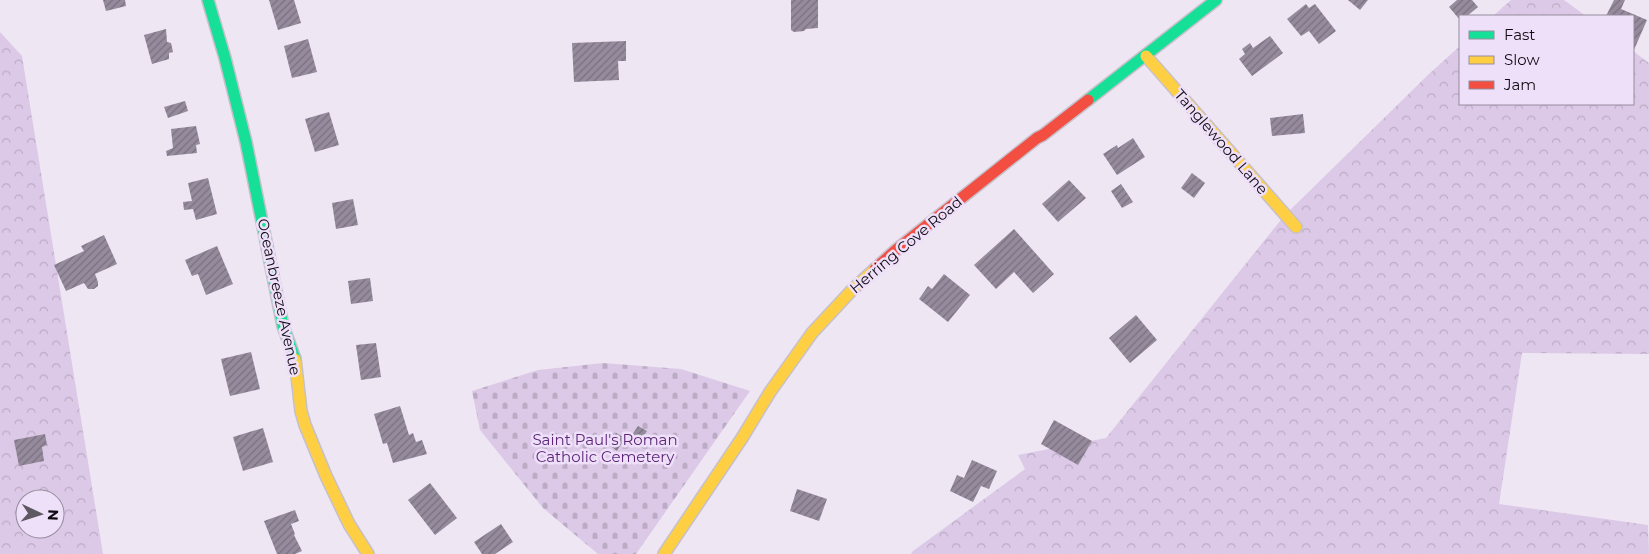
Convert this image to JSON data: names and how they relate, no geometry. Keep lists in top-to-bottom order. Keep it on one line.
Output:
{"streets":{"street":["Tanglewood Lane","Herring Cove Road","Oceanbreeze Avenue"]},"crossings":[["Tanglewood Lane","Herring Cove Road"]],"parks":["Saint Paul's Roman Catholic Cemetery"],"legend":["Fast","Slow","Jam"],"north":"right"}
